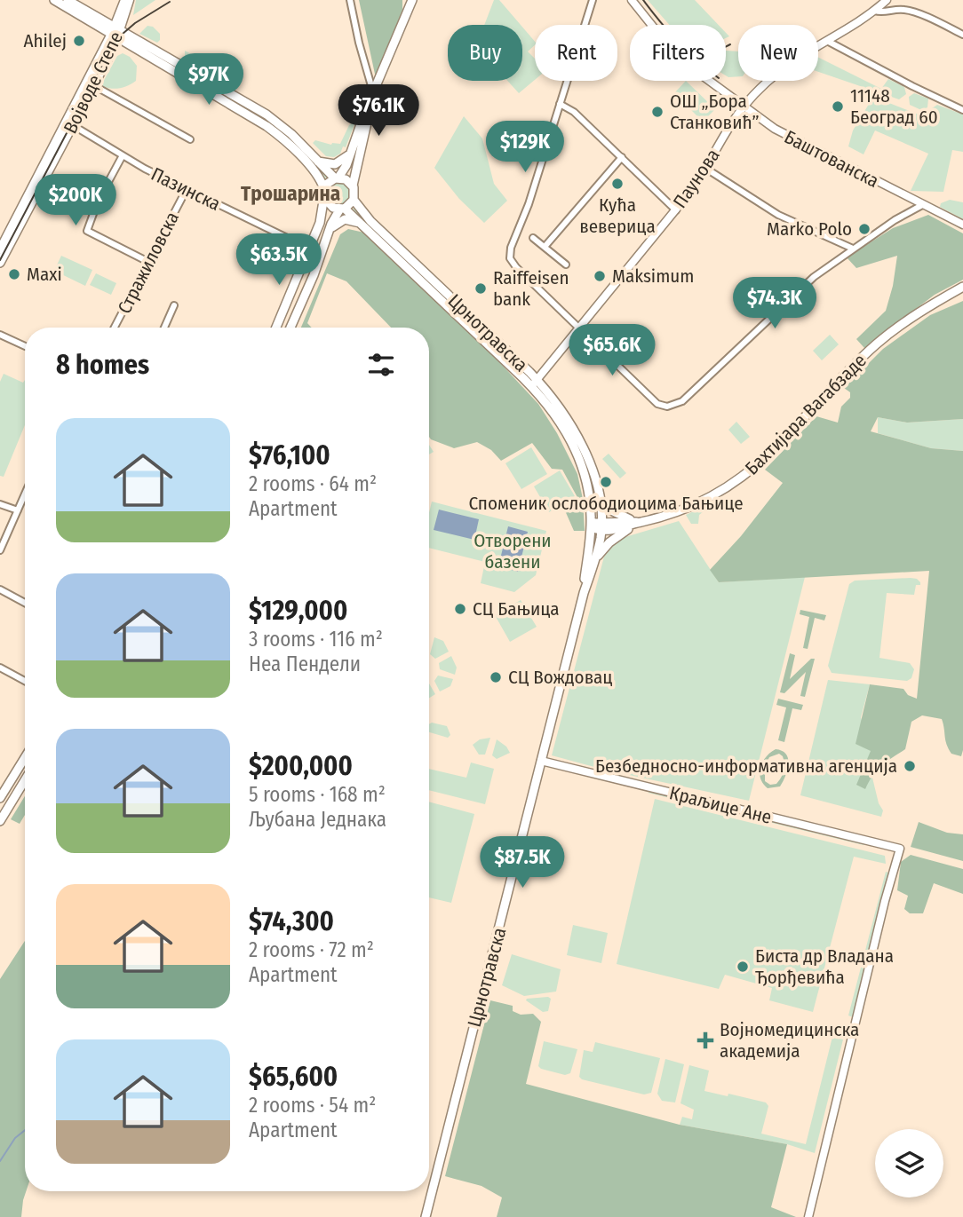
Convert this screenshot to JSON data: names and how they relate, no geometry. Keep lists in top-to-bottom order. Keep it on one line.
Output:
{"streets":{"main road":["Војводе Степе","Црнотравска","Бахтијара Вагабзаде"],"street":["Баштованска","Паунова","Пазинска","Стражиловска","Краљице Ане"]},"crossings":[["Војводе Степе","Пазинска"],["Баштованска","Паунова"],["Паунова","Црнотравска"],["Пазинска","Стражиловска"],["Црнотравска","Бахтијара Вагабзаде"],["Црнотравска","Краљице Ане"]],"districts":["Трошарина"],"parks":["Отворени базени"],"places":{"other":["Ahilej","11148 Београд 60","ОШ „Бора Станковић”","Кућа веверица","Marko Polo","Maxi","Maksimum","Raiffeisen bank","Споменик ослободиоцима Бањице","СЦ Бањица","СЦ Вождовац","Безбедносно-информативна агенција","Биста др Владана Ђорђевића"],"health":["Војномедицинска академија"]},"page":{"chip":["Buy","Rent","Filters","New"],"price":["$97K","$76.1K","$129K","$200K","$63.5K","$74.3K","$65.6K","$87.5K"],"heading":"8 homes","list":[{"name":"$76,100","note":"2 rooms · 64 m² · Apartment"},{"name":"$129,000","note":"3 rooms · 116 m² · Неа Пендели"},{"name":"$200,000","note":"5 rooms · 168 m² · Љубана Једнака"},{"name":"$74,300","note":"2 rooms · 72 m² · Apartment"},{"name":"$65,600","note":"2 rooms · 54 m² · Apartment"}]}}
